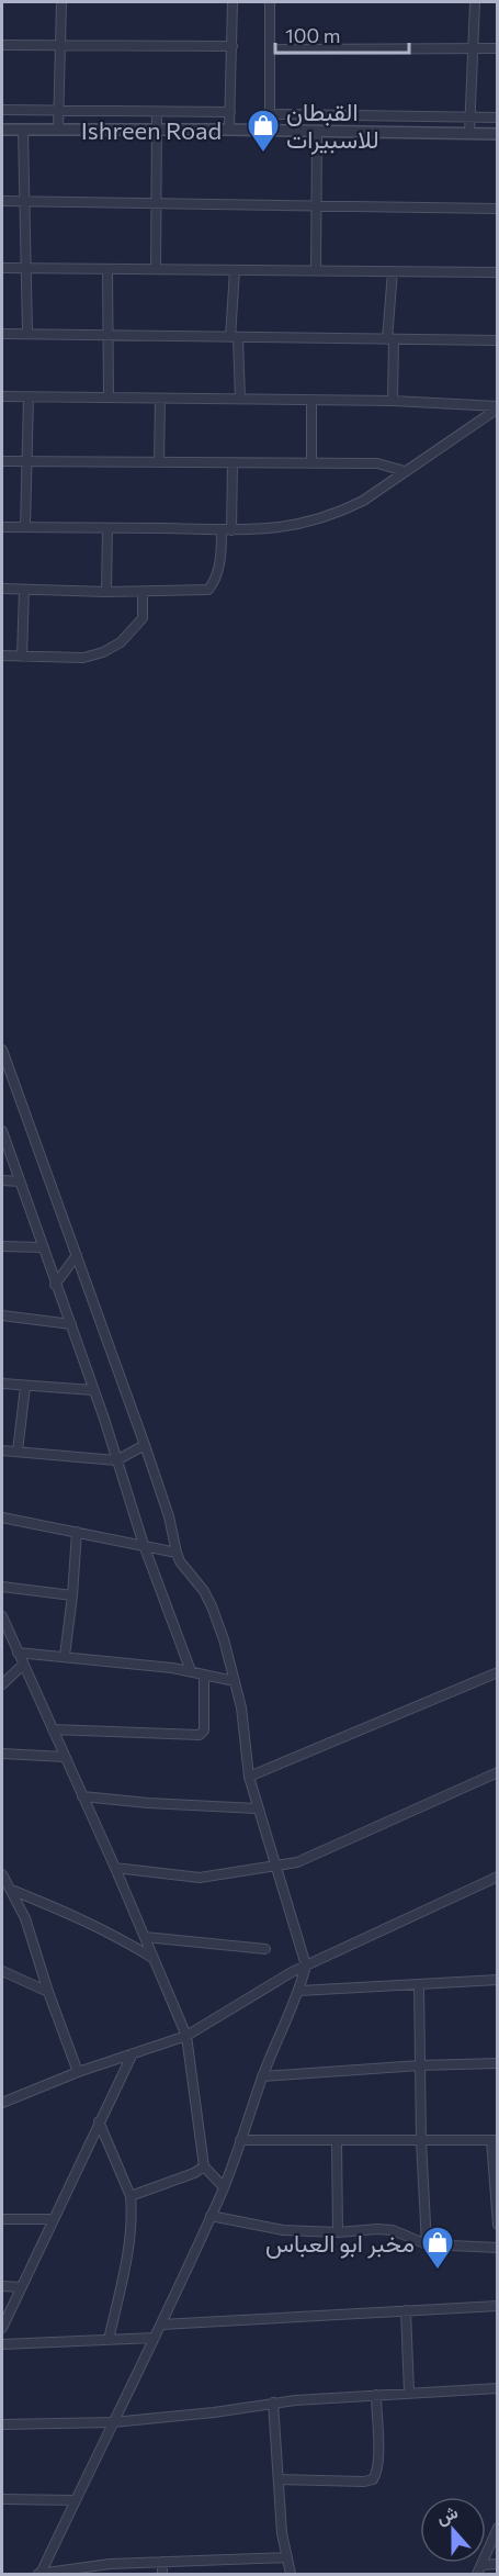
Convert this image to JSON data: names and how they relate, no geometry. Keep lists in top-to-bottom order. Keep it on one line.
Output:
{"streets":{"street":["Ishreen Road"]},"places":{"shop":["القبطان للاسبيرات","مخبر ابو العباس"]},"scale_bar":"100 m","north":"top"}
